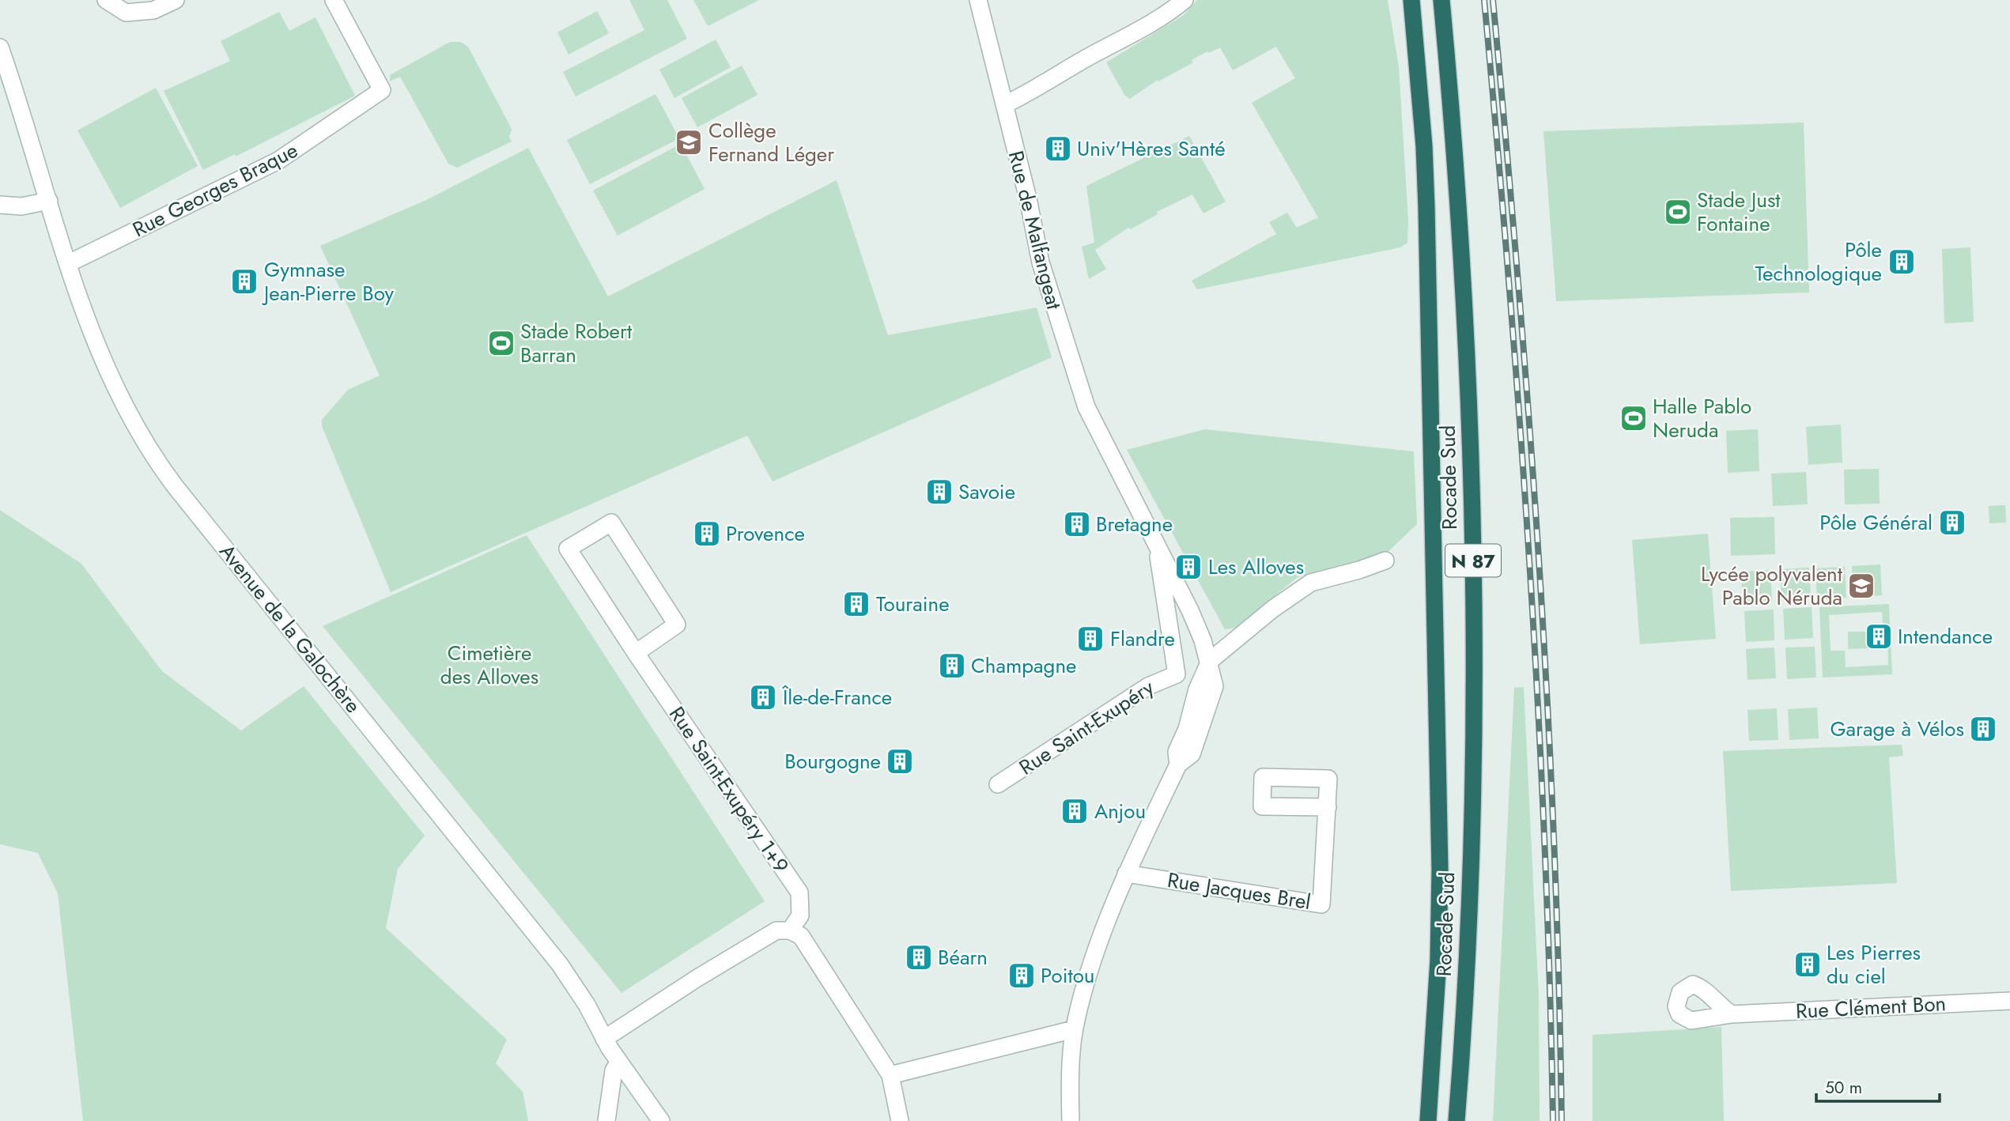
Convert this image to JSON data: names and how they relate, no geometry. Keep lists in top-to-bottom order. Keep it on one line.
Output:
{"streets":{"highway":["Rocade Sud","N 87"],"street":["Rue Georges Braque","Rue de Malfangeat","Avenue de la Galochère","Rue Saint-Exupéry","Rue Saint-Exupéry 1+9","Rue Jacques Brel","Rue Clément Bon"]},"crossings":[["Rue Georges Braque","Avenue de la Galochère"],["Rue de Malfangeat","Rue Saint-Exupéry"],["Rue de Malfangeat","Rue Jacques Brel"]],"parks":["Cimetière des Alloves"],"places":{"school or university":["Collège Fernand Léger","Lycée polyvalent Pablo Néruda"],"building":["Univ'Hères Santé","Pôle Technologique","Gymnase Jean-Pierre Boy","Savoie","Pôle Général","Bretagne","Provence","Les Alloves","Touraine","Intendance","Flandre","Champagne","Île-de-France","Garage à Vélos","Bourgogne","Anjou","Béarn","Les Pierres du ciel","Poitou"],"sports":["Stade Just Fontaine","Stade Robert Barran","Halle Pablo Neruda"]},"scale_bar":"50 m"}
